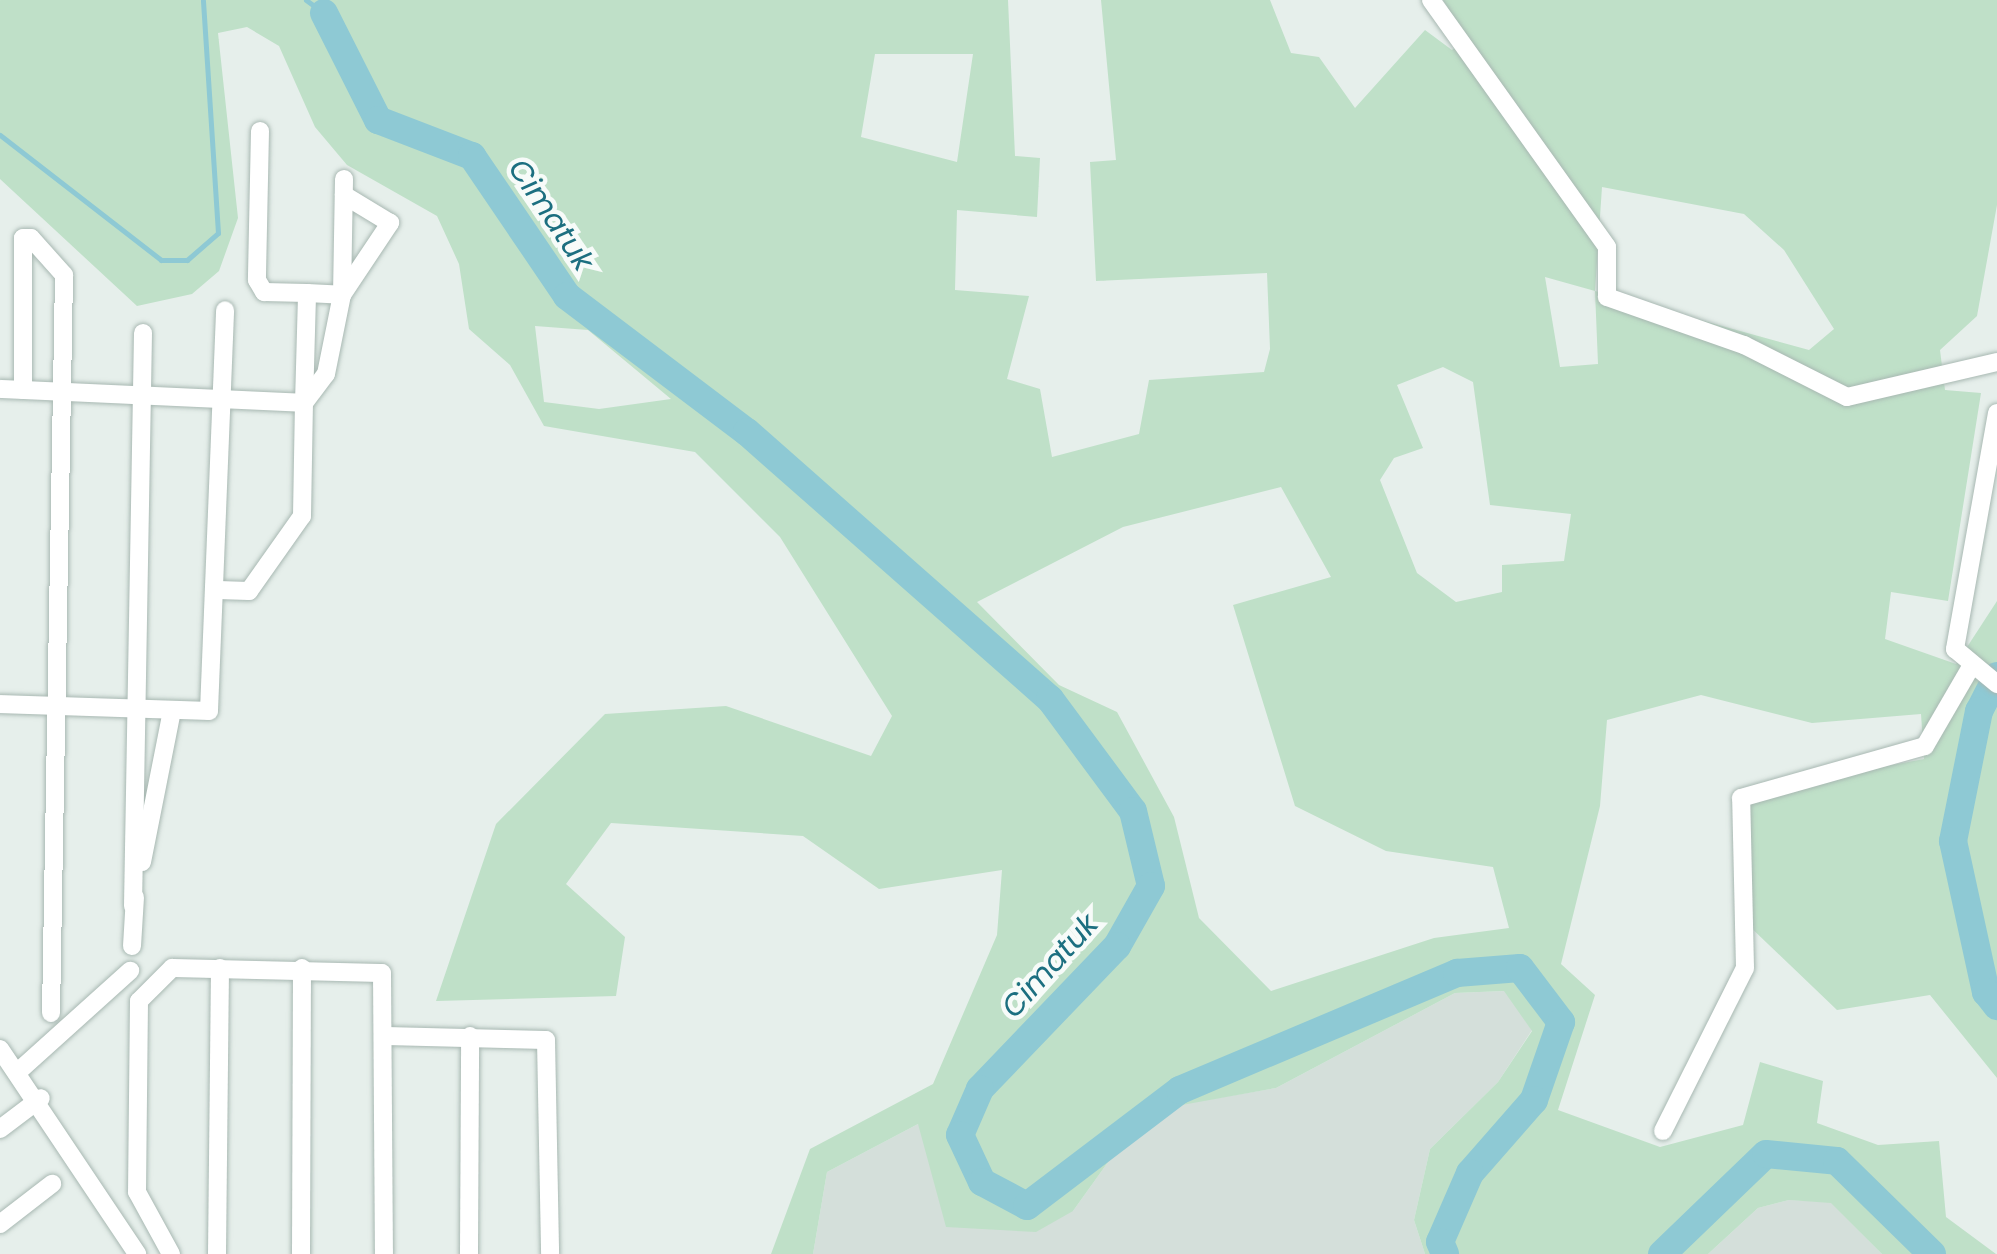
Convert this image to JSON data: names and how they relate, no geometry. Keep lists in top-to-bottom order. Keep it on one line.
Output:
{"water":["Cimatuk"]}
